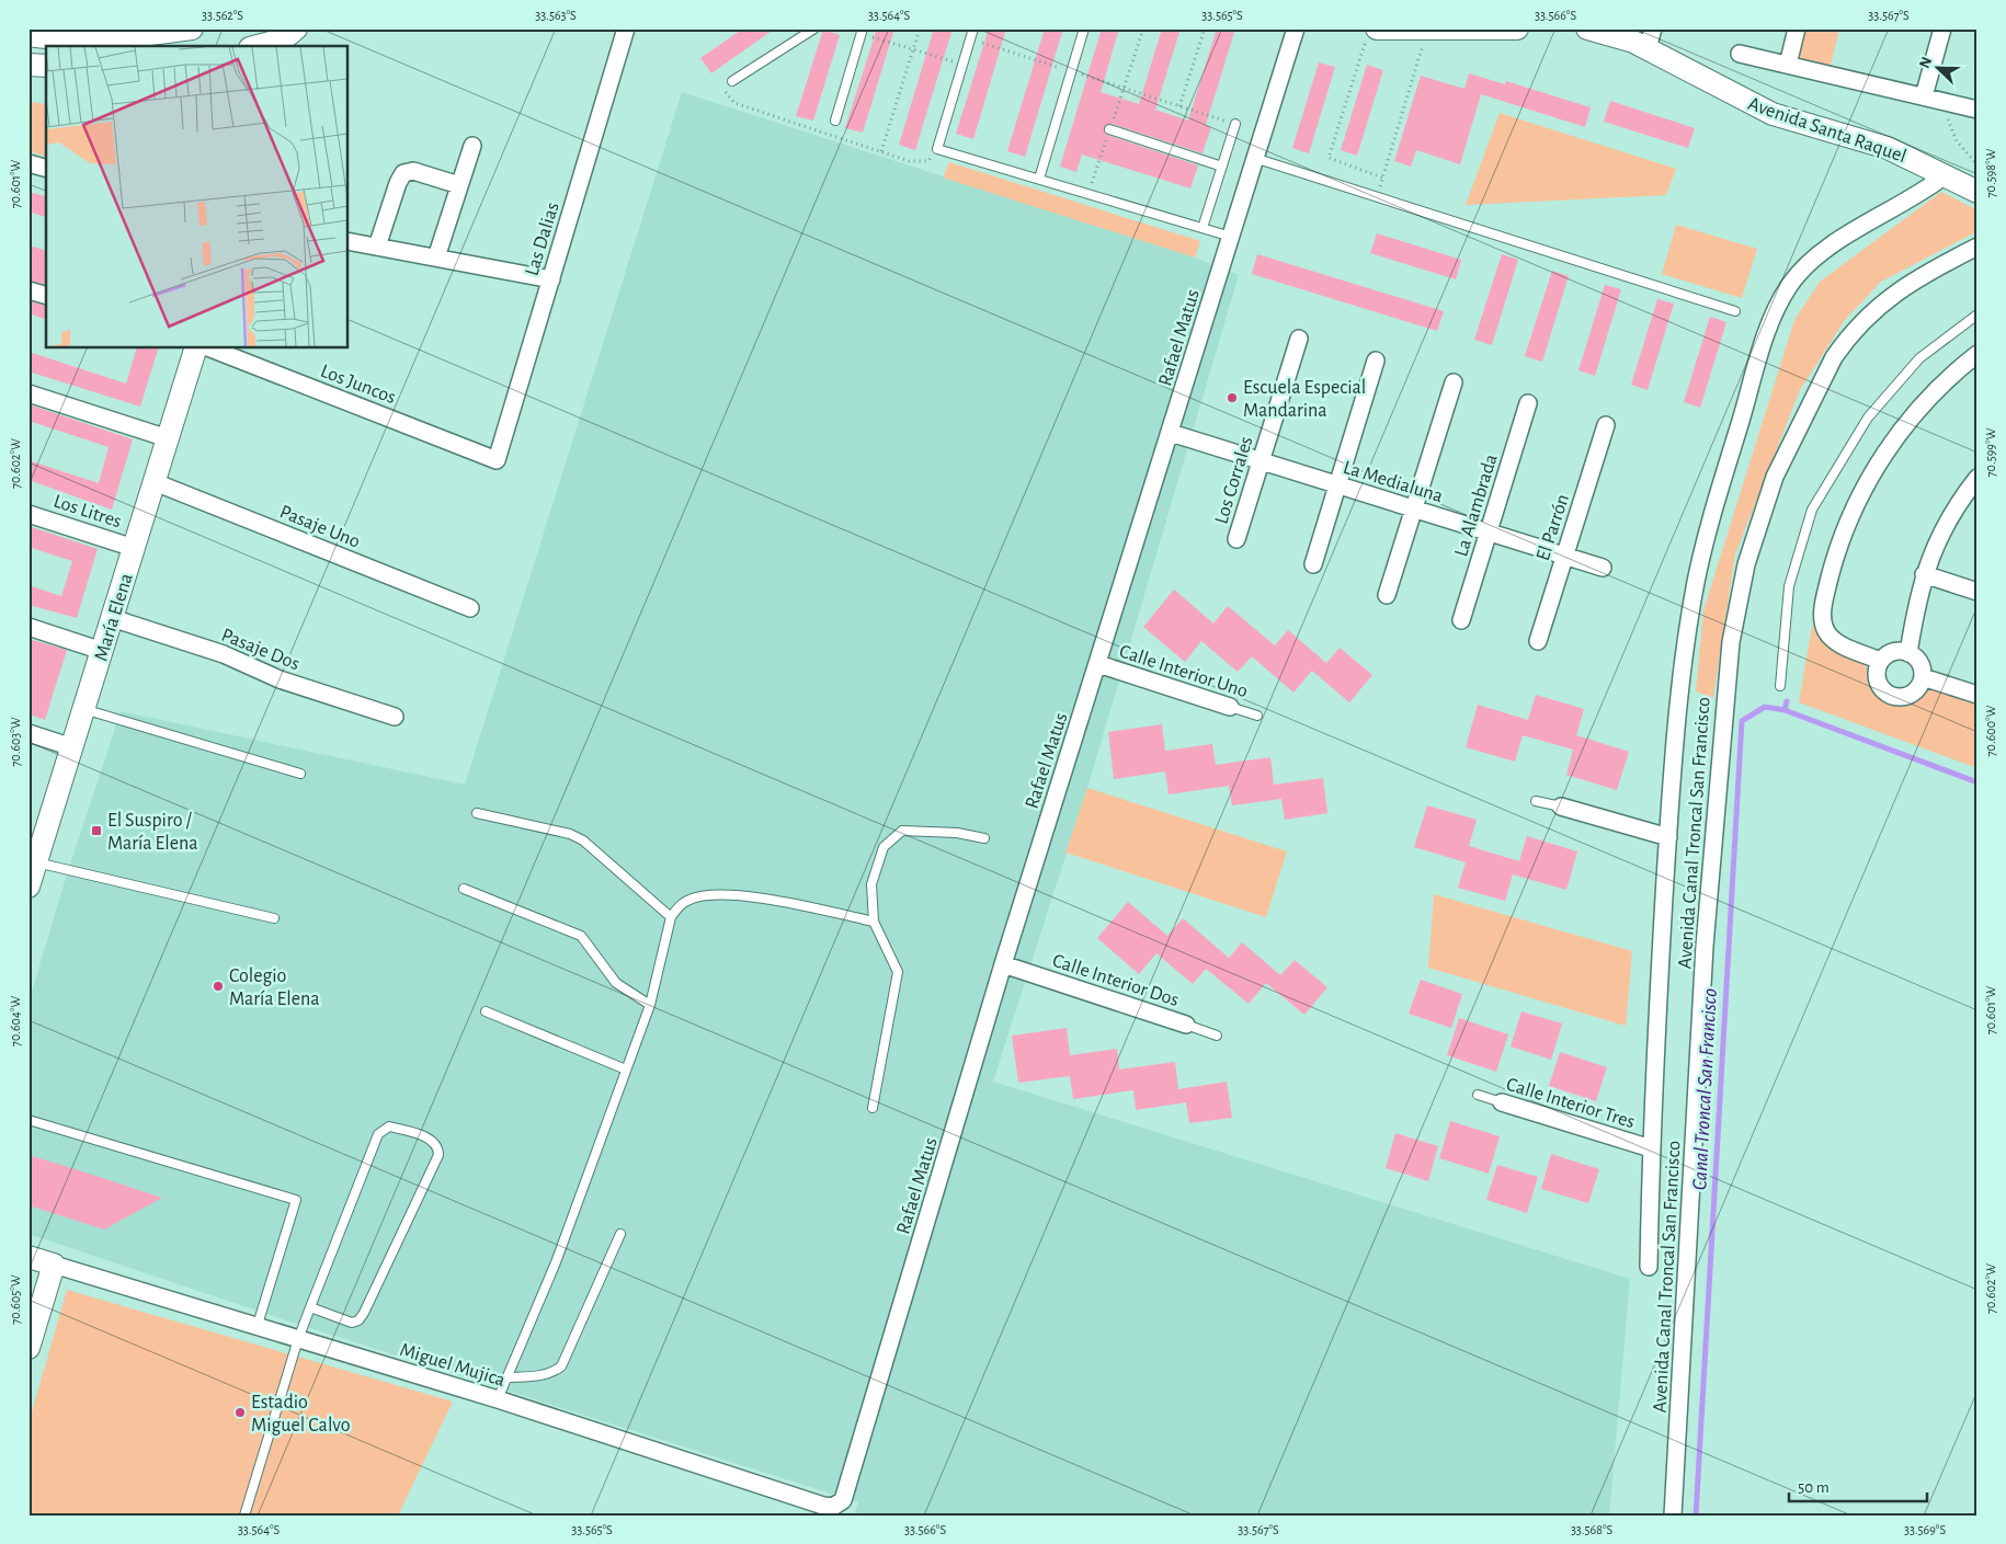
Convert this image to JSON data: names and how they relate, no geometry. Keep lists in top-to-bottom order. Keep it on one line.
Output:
{"streets":{"main road":["Avenida Santa Raquel","María Elena"],"street":["Las Dalias","Rafael Matus","Los Juncos","Los Corrales","La Medialuna","La Alambrada","Los Litres","Pasaje Uno","El Parrón","Pasaje Dos","Calle Interior Uno","Avenida Canal Troncal San Francisco","Calle Interior Dos","Calle Interior Tres","Miguel Mujica"]},"crossings":[["Avenida Santa Raquel","Avenida Canal Troncal San Francisco"],["Las Dalias","Los Juncos"],["Rafael Matus","La Medialuna"],["Rafael Matus","Calle Interior Uno"],["Rafael Matus","Calle Interior Dos"],["Rafael Matus","Miguel Mujica"],["Los Corrales","La Medialuna"],["La Medialuna","La Alambrada"],["La Medialuna","El Parrón"],["Los Litres","María Elena"],["Pasaje Uno","María Elena"],["María Elena","Pasaje Dos"],["Avenida Canal Troncal San Francisco","Calle Interior Tres"]],"water":["Canal Troncal San Francisco"],"places":{"other":["Escuela Especial Mandarina","Colegio María Elena","Estadio Miguel Calvo"],"transit":["El Suspiro / María Elena"]},"scale_bar":"50 m","north":"top left","coordinates":["33.562°S","33.563°S","33.564°S","33.565°S","33.566°S","33.567°S","70.598°W","70.601°W","70.599°W","70.602°W","70.600°W","70.603°W","70.604°W","70.605°W","33.568°S","33.569°S"]}
